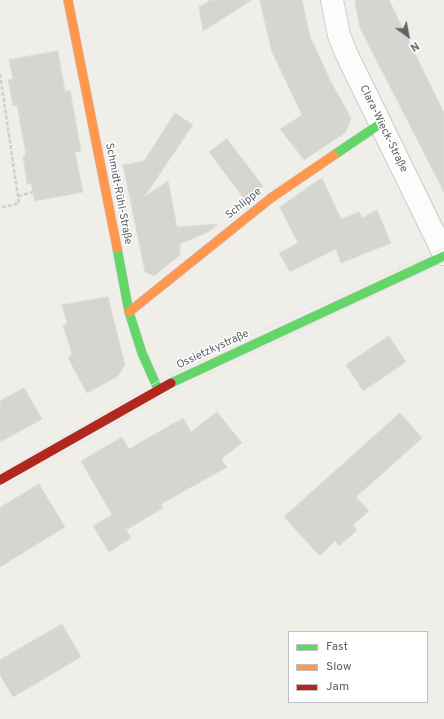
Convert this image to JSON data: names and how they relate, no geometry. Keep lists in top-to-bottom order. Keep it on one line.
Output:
{"streets":{"street":["Clara-Wieck-Straße","Schmidt-Rühl-Straße","Schlippe","Ossietzkystraße"]},"crossings":[["Clara-Wieck-Straße","Schlippe"],["Clara-Wieck-Straße","Ossietzkystraße"],["Schmidt-Rühl-Straße","Schlippe"],["Schmidt-Rühl-Straße","Ossietzkystraße"]],"legend":["Fast","Slow","Jam"],"north":"bottom right"}
